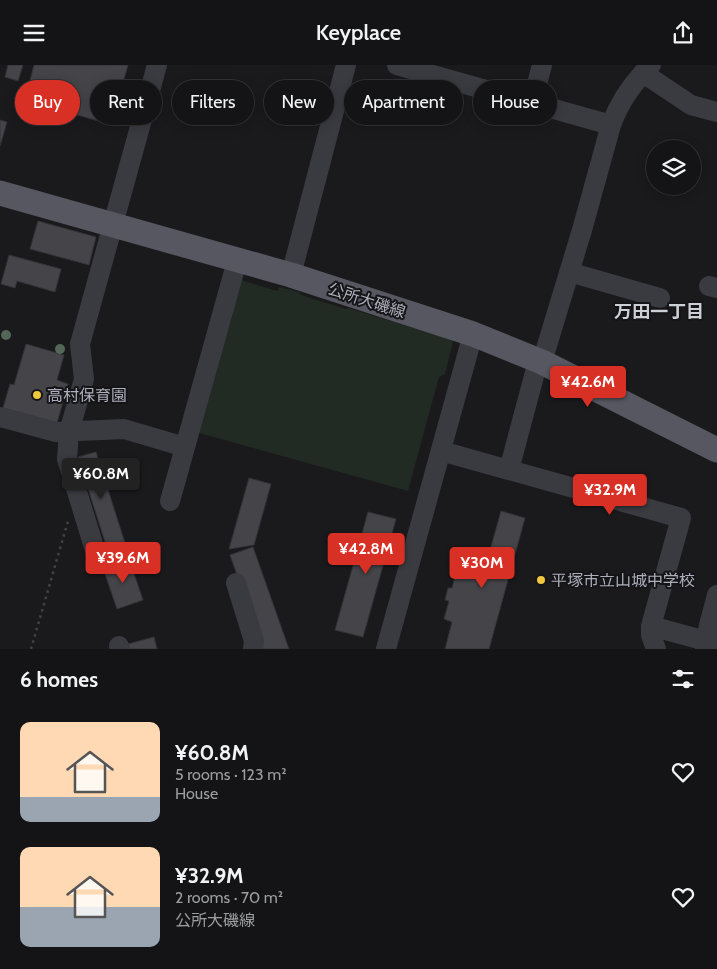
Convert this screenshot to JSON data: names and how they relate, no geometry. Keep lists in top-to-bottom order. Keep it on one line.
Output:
{"streets":{"main road":["公所大磯線"]},"districts":["万田一丁目"],"places":["高村保育園","平塚市立山城中学校"],"page":{"header":"Keyplace","chip":["Buy","Rent","Filters","New","Apartment","House"],"price":["¥42.6M","¥60.8M","¥32.9M","¥42.8M","¥39.6M","¥30M"],"heading":"6 homes","list":[{"name":"¥60.8M","note":"5 rooms · 123 m² · House"},{"name":"¥32.9M","note":"2 rooms · 70 m² · 公所大磯線"}]}}
